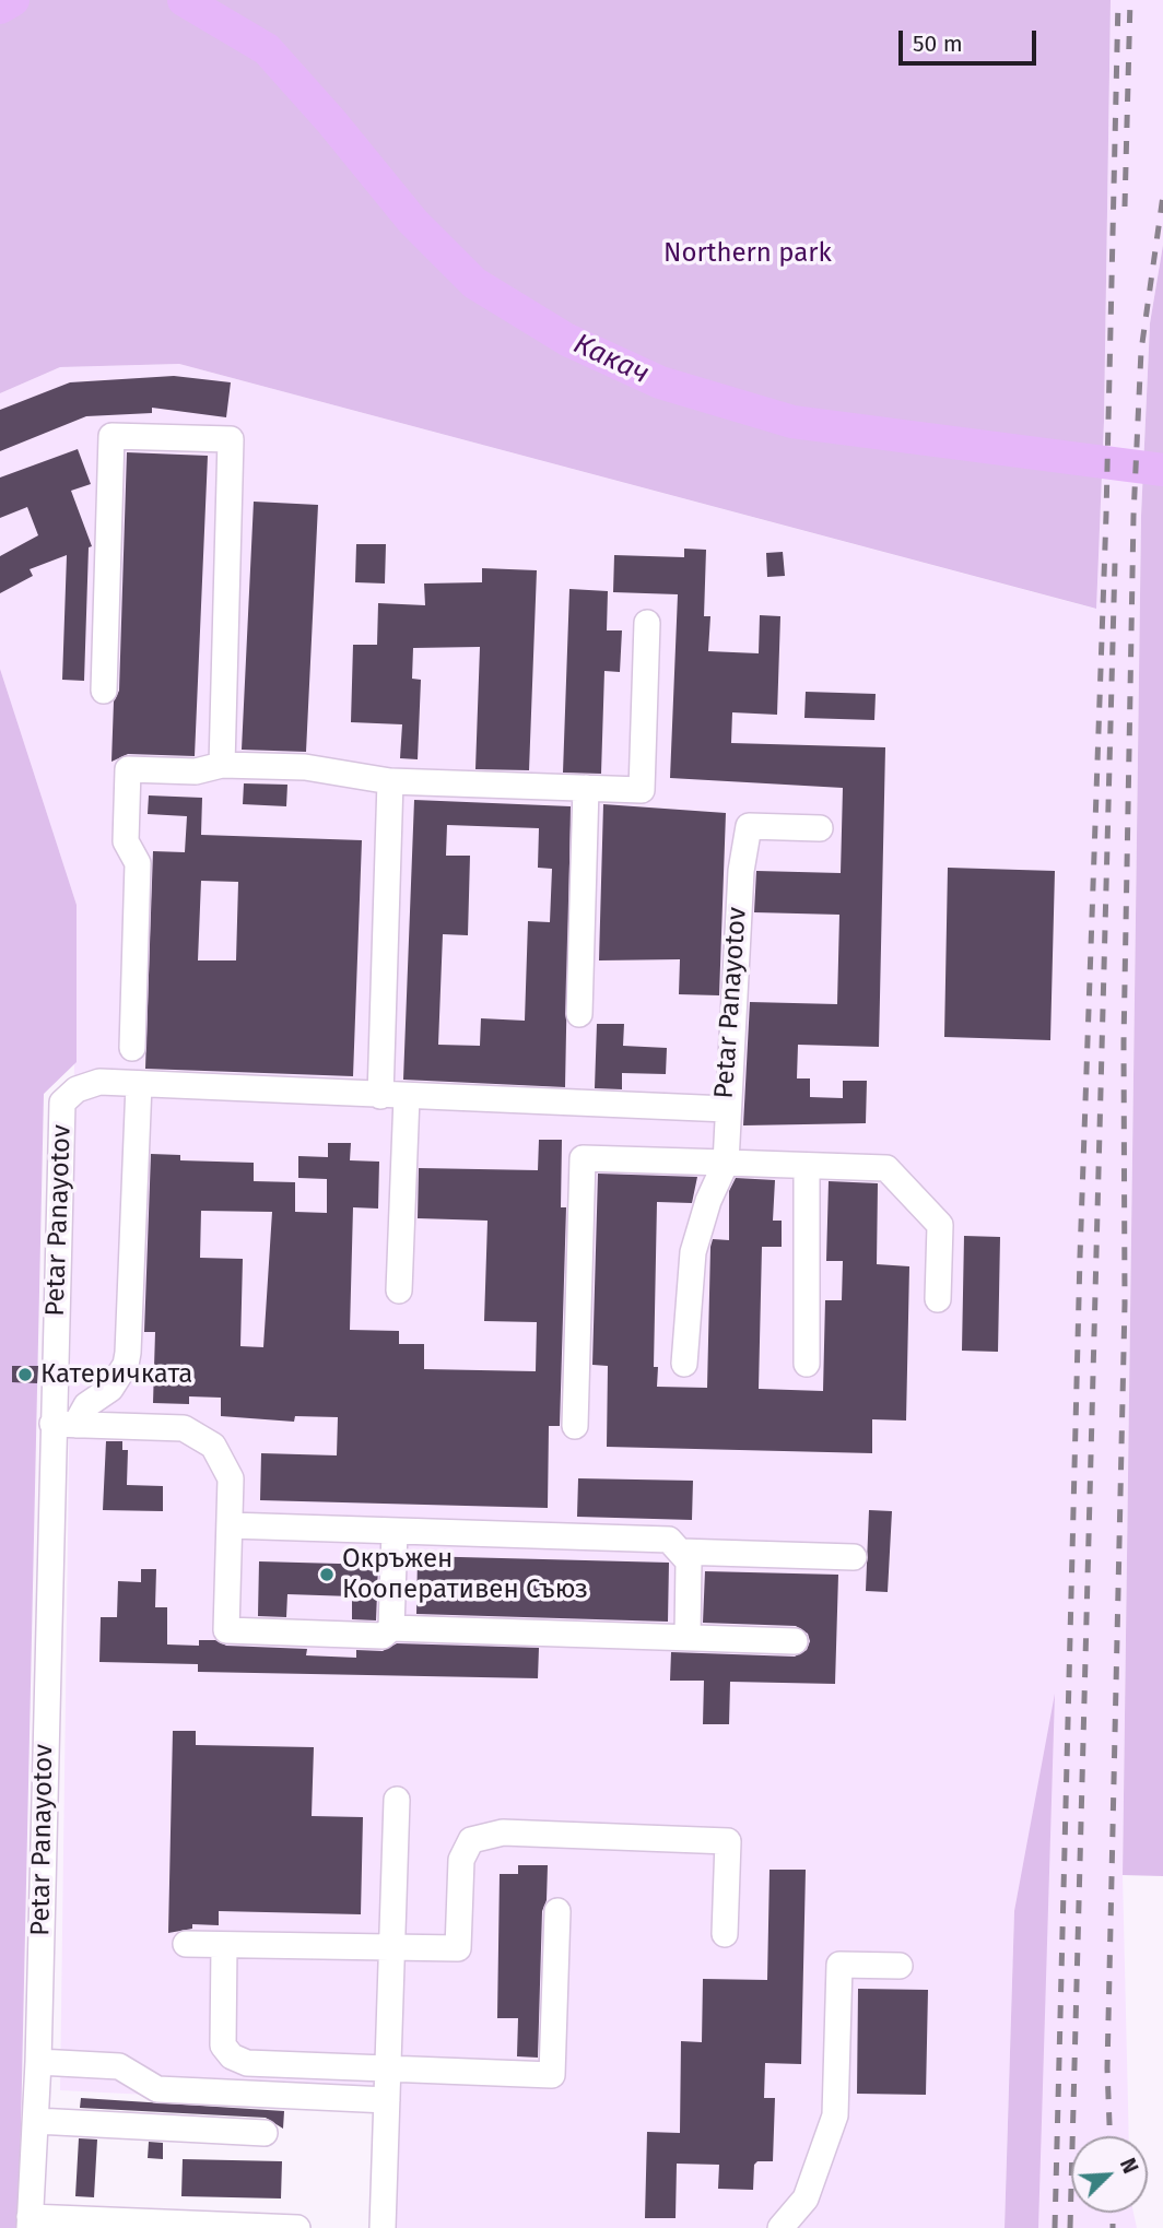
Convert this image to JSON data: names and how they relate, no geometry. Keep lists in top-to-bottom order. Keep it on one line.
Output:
{"streets":{"street":["Petar Panayotov"]},"water":["Какач"],"parks":["Northern park"],"places":["Катеричката","Окръжен Кооперативен Съюз"],"scale_bar":"50 m","north":"top right"}
